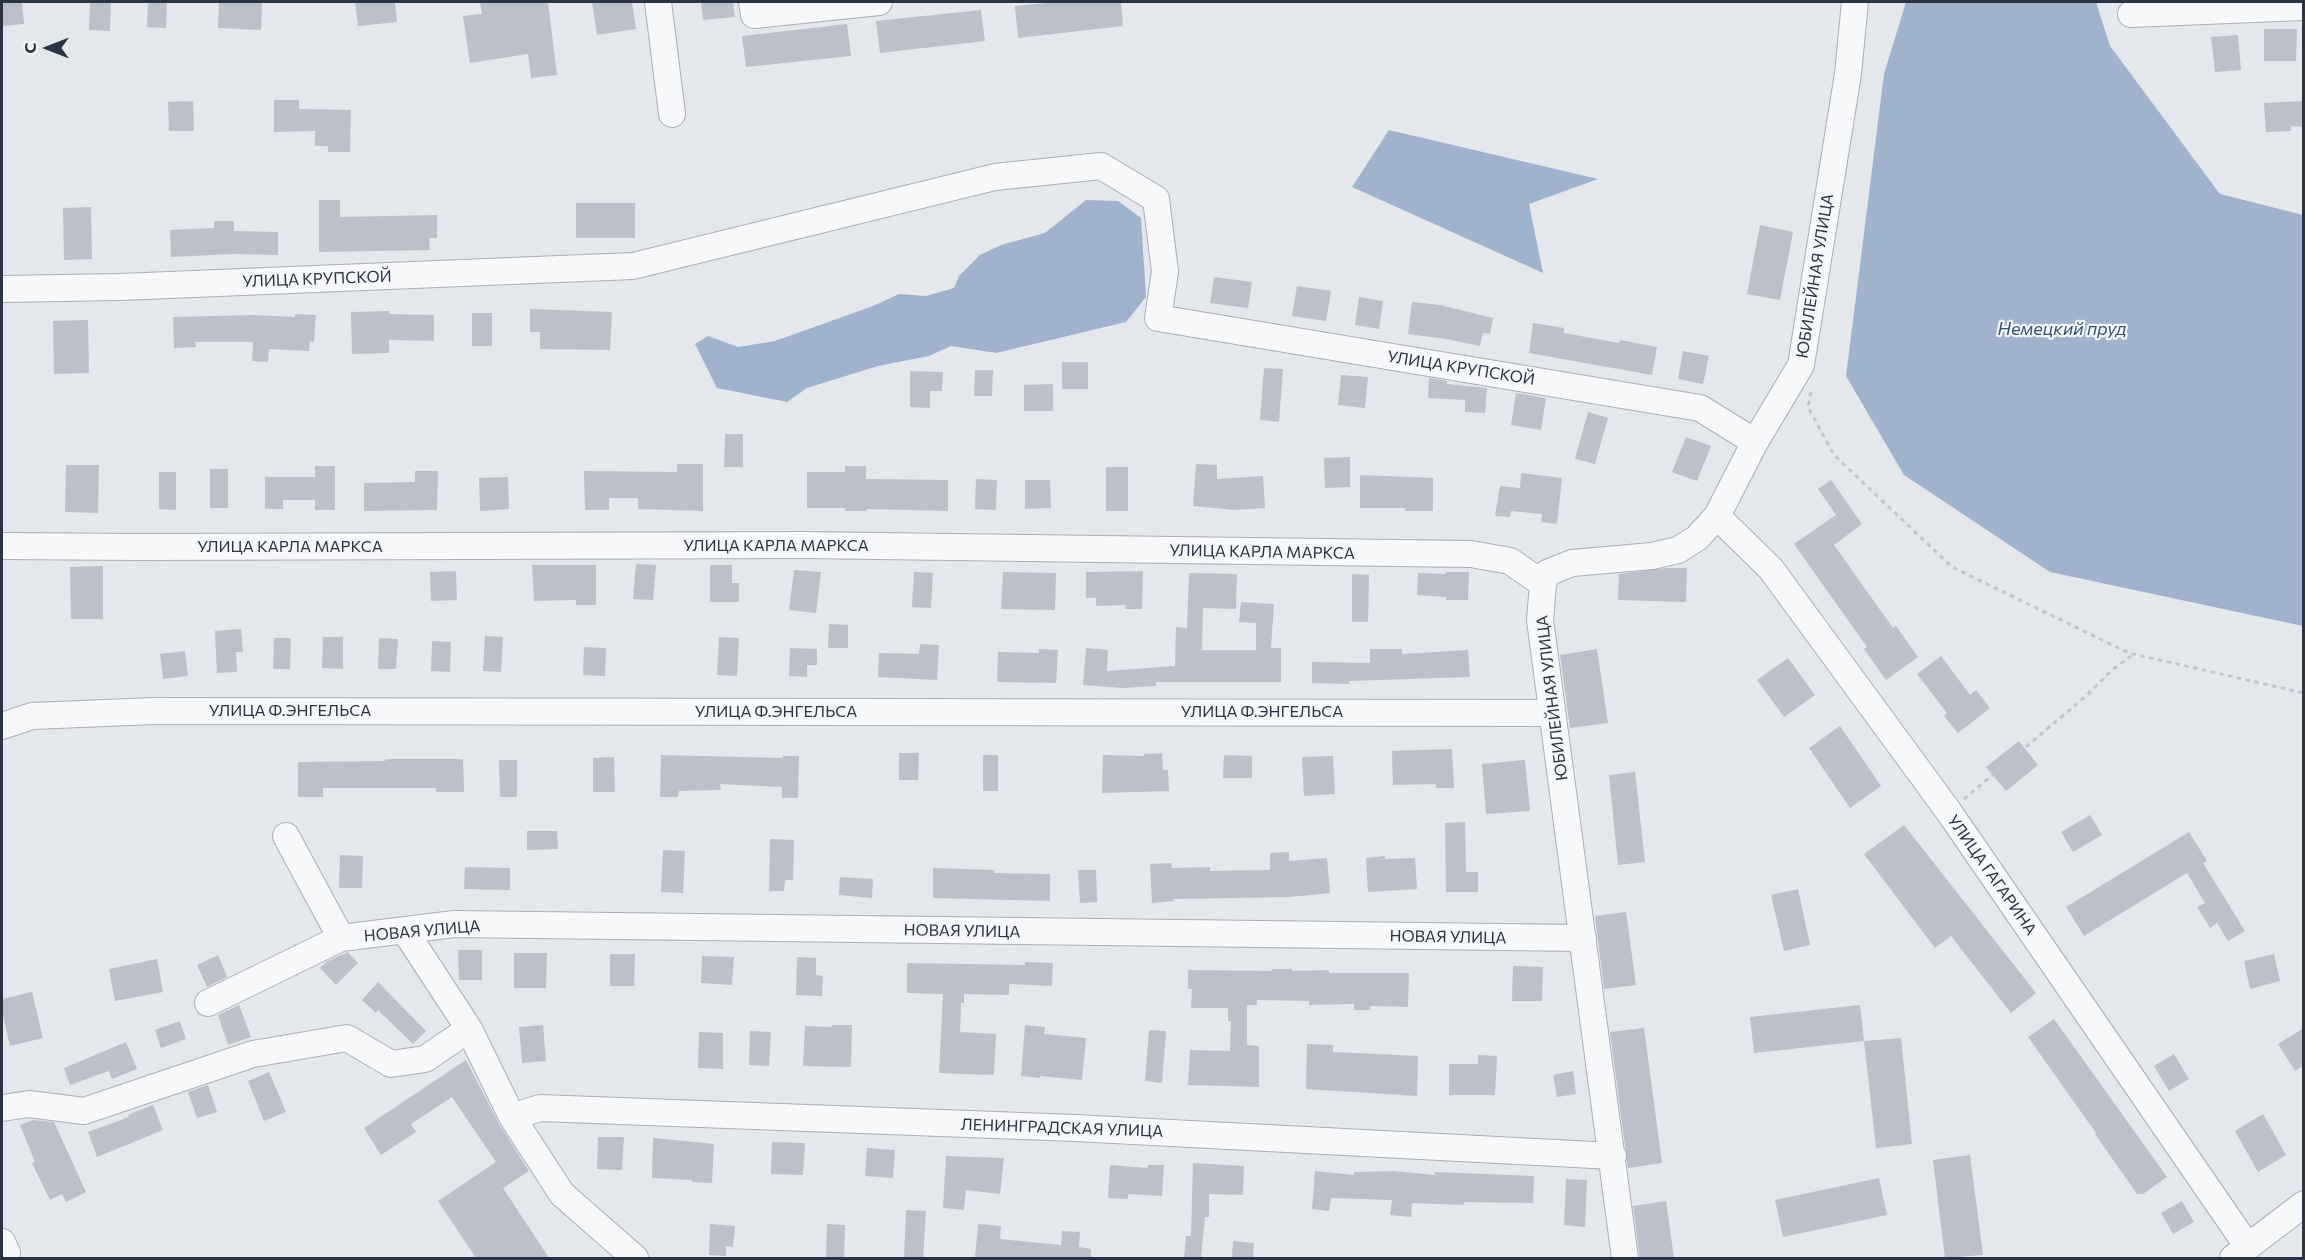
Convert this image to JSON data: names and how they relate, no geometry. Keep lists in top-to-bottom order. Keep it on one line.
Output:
{"streets":{"street":["ЮБИЛЕЙНАЯ УЛИЦА","УЛИЦА КРУПСКОЙ","УЛИЦА КАРЛА МАРКСА","УЛИЦА Ф.ЭНГЕЛЬСА","УЛИЦА ГАГАРИНА","НОВАЯ УЛИЦА","ЛЕНИНГРАДСКАЯ УЛИЦА"]},"crossings":[["ЮБИЛЕЙНАЯ УЛИЦА","УЛИЦА КРУПСКОЙ"],["ЮБИЛЕЙНАЯ УЛИЦА","УЛИЦА КАРЛА МАРКСА"],["ЮБИЛЕЙНАЯ УЛИЦА","УЛИЦА Ф.ЭНГЕЛЬСА"],["ЮБИЛЕЙНАЯ УЛИЦА","УЛИЦА ГАГАРИНА"],["ЮБИЛЕЙНАЯ УЛИЦА","НОВАЯ УЛИЦА"],["ЮБИЛЕЙНАЯ УЛИЦА","ЛЕНИНГРАДСКАЯ УЛИЦА"]],"water":["Немецкий пруд"],"north":"left"}
